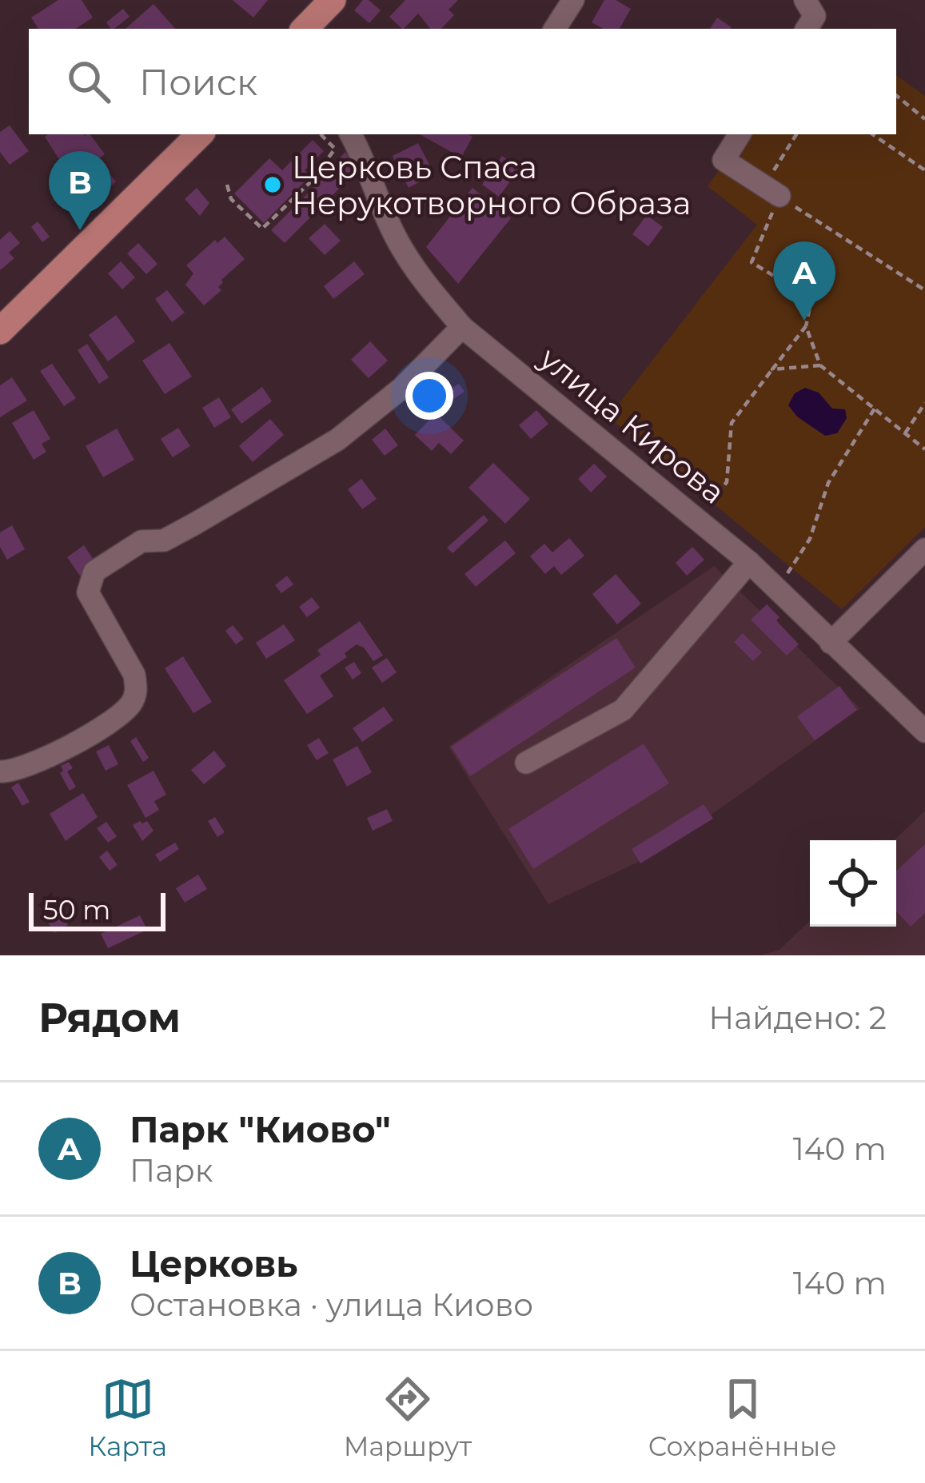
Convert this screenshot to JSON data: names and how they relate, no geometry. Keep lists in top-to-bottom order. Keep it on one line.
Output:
{"streets":{"street":["улица Кирова"]},"places":["Церковь Спаса Нерукотворного Образа"],"scale_bar":"50 m","page":{"search":"Поиск","pins":["B","A"],"scale":"50 m","heading":["Рядом","Найдено: 2"],"list":[{"mark":"A","name":"Парк \"Киово\"","note":"Парк","value":"140 m"},{"mark":"B","name":"Церковь","note":"Остановка · улица Киово","value":"140 m"}],"nav":["Карта","Маршрут","Сохранённые"]}}
